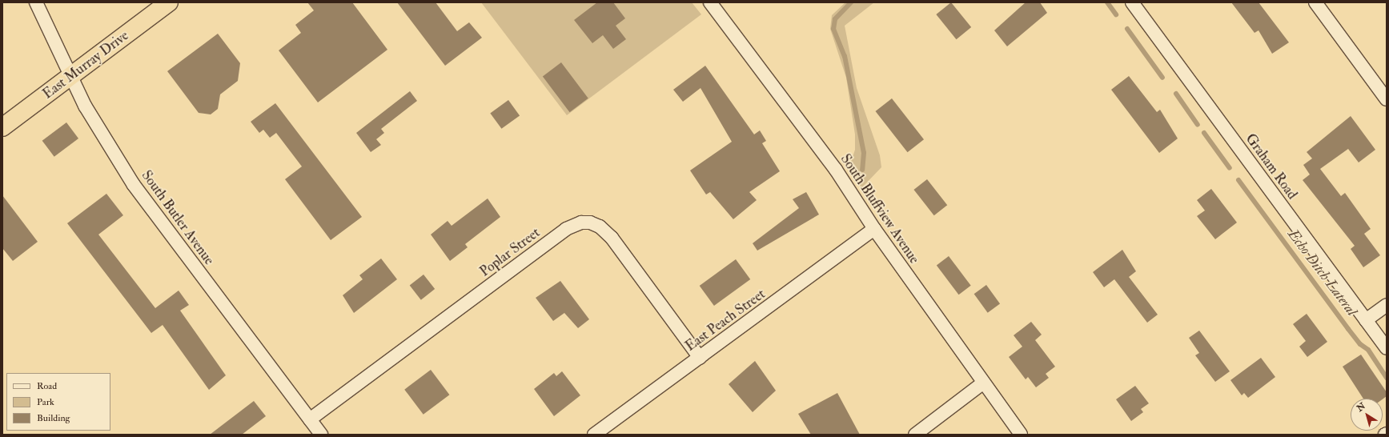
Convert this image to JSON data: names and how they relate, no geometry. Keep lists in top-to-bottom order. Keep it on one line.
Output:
{"streets":{"highway":["East Murray Drive"],"street":["Graham Road","South Bluffview Avenue","South Butler Avenue","Poplar Street","East Peach Street"]},"crossings":[["East Murray Drive","South Butler Avenue"],["South Bluffview Avenue","East Peach Street"],["South Butler Avenue","Poplar Street"],["Poplar Street","East Peach Street"]],"water":["Echo Ditch Lateral"],"legend":["Road","Park","Building"],"north":"top left"}
